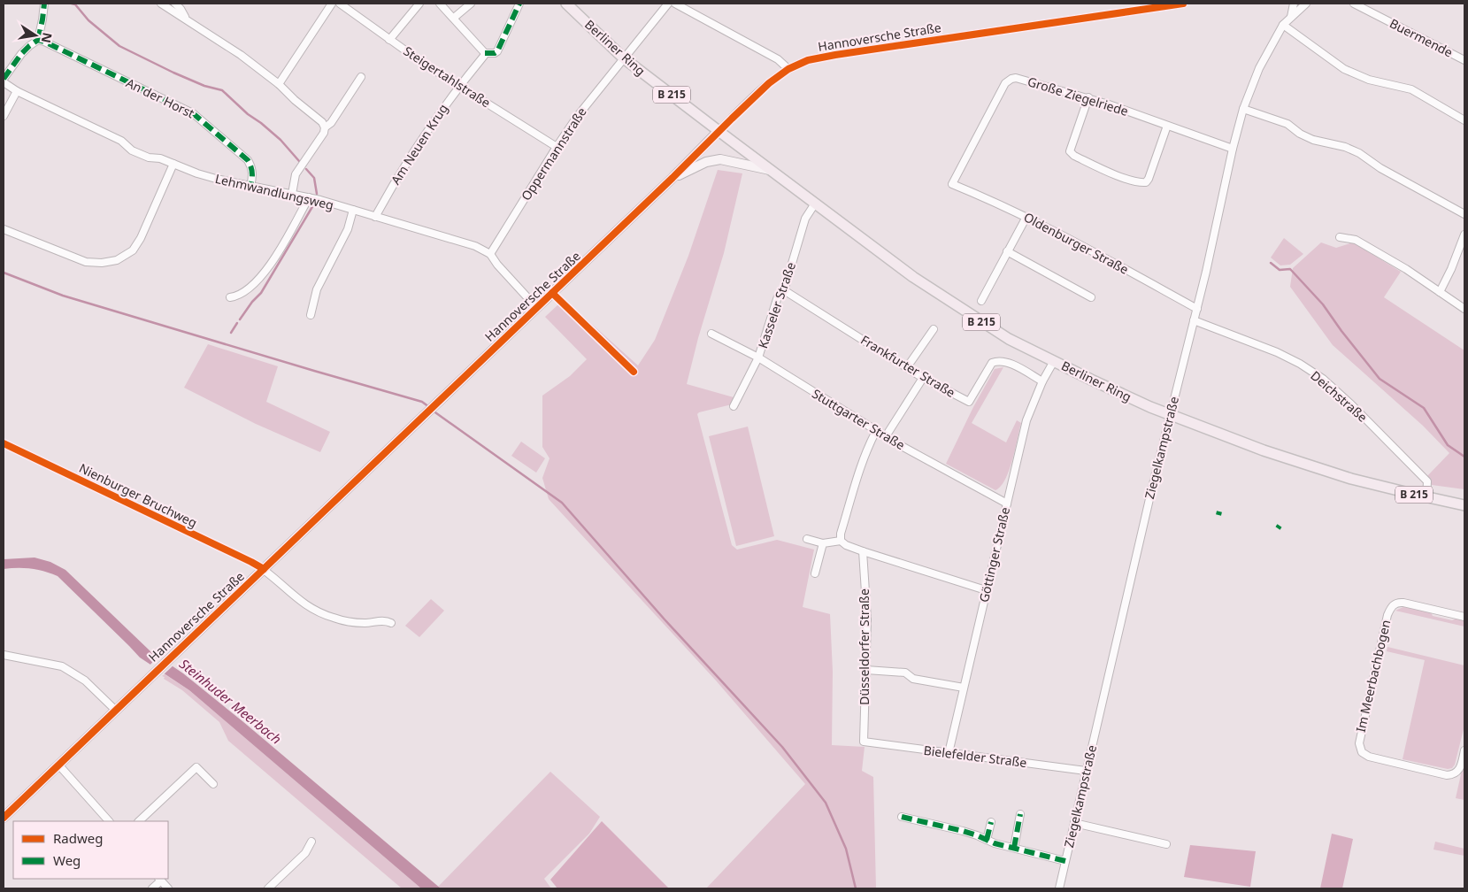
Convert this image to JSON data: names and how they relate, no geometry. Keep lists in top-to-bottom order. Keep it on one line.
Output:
{"streets":{"main road":["Berliner Ring","B 215"],"street":["Hannoversche Straße","Buermende","Steigertahlstraße","Große Ziegelriede","An der Horst","Am Neuen Krug","Oppermannstraße","Lehmwandlungsweg","Oldenburger Straße","Kasseler Straße","Frankfurter Straße","Deichstraße","Stuttgarter Straße","Ziegelkampstraße","Nienburger Bruchweg","Göttinger Straße","Düsseldorfer Straße","Im Meerbachbogen","Bielefelder Straße"]},"crossings":[["Hannoversche Straße","Berliner Ring"],["Hannoversche Straße","Lehmwandlungsweg"],["Hannoversche Straße","Nienburger Bruchweg"],["Berliner Ring","Oppermannstraße"],["Berliner Ring","Kasseler Straße"],["Berliner Ring","Deichstraße"],["Berliner Ring","Ziegelkampstraße"],["Berliner Ring","Göttinger Straße"],["Steigertahlstraße","Am Neuen Krug"],["Steigertahlstraße","Oppermannstraße"],["Große Ziegelriede","Oldenburger Straße"],["Große Ziegelriede","Ziegelkampstraße"],["An der Horst","Lehmwandlungsweg"],["Am Neuen Krug","Lehmwandlungsweg"],["Oppermannstraße","Lehmwandlungsweg"],["Oldenburger Straße","Ziegelkampstraße"],["Kasseler Straße","Frankfurter Straße"],["Kasseler Straße","Stuttgarter Straße"],["Frankfurter Straße","Göttinger Straße"],["Deichstraße","Ziegelkampstraße"],["Stuttgarter Straße","Göttinger Straße"],["Ziegelkampstraße","Bielefelder Straße"],["Göttinger Straße","Bielefelder Straße"],["Düsseldorfer Straße","Bielefelder Straße"]],"water":["Steinhuder Meerbach"],"legend":["Radweg","Weg"],"north":"right"}
